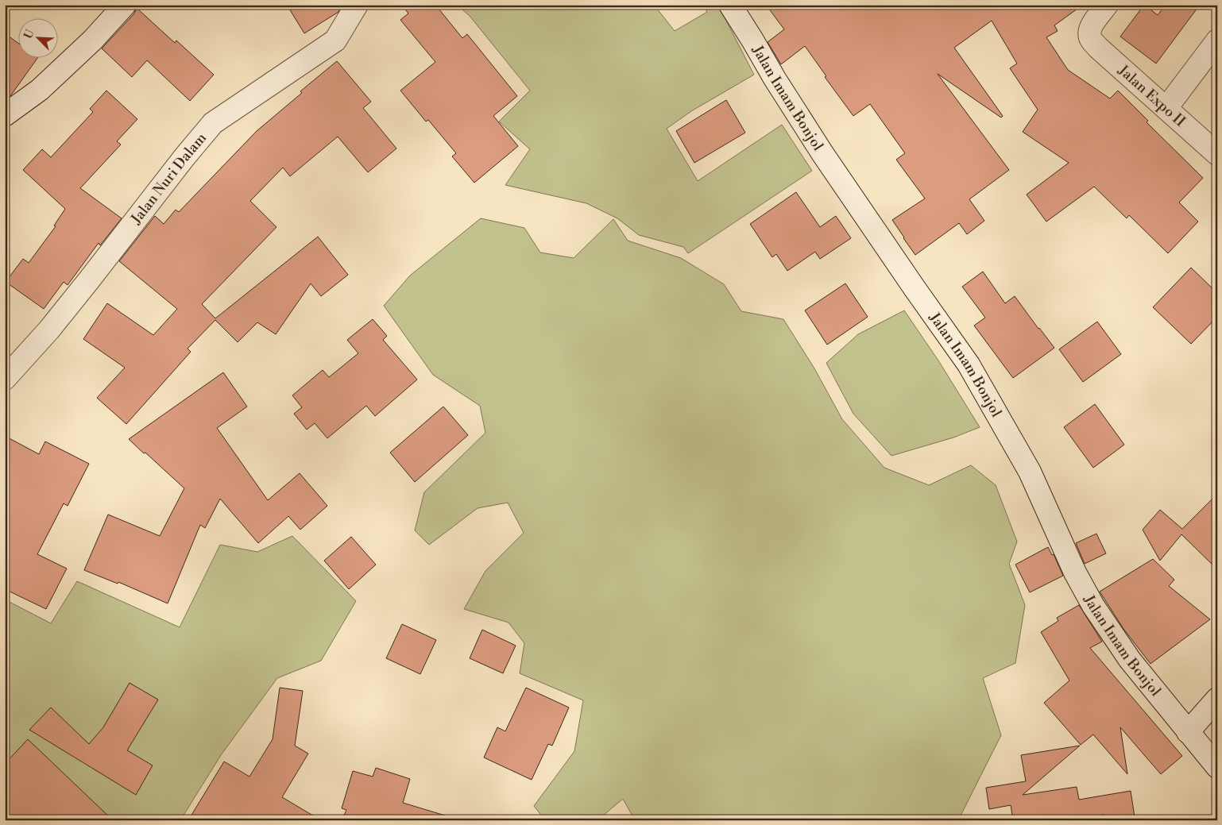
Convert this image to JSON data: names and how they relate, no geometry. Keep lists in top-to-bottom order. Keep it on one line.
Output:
{"streets":{"main road":["Jalan Expo II","Jalan Imam Bonjol","Jalan Nuri Dalam"]},"north":"top left"}
